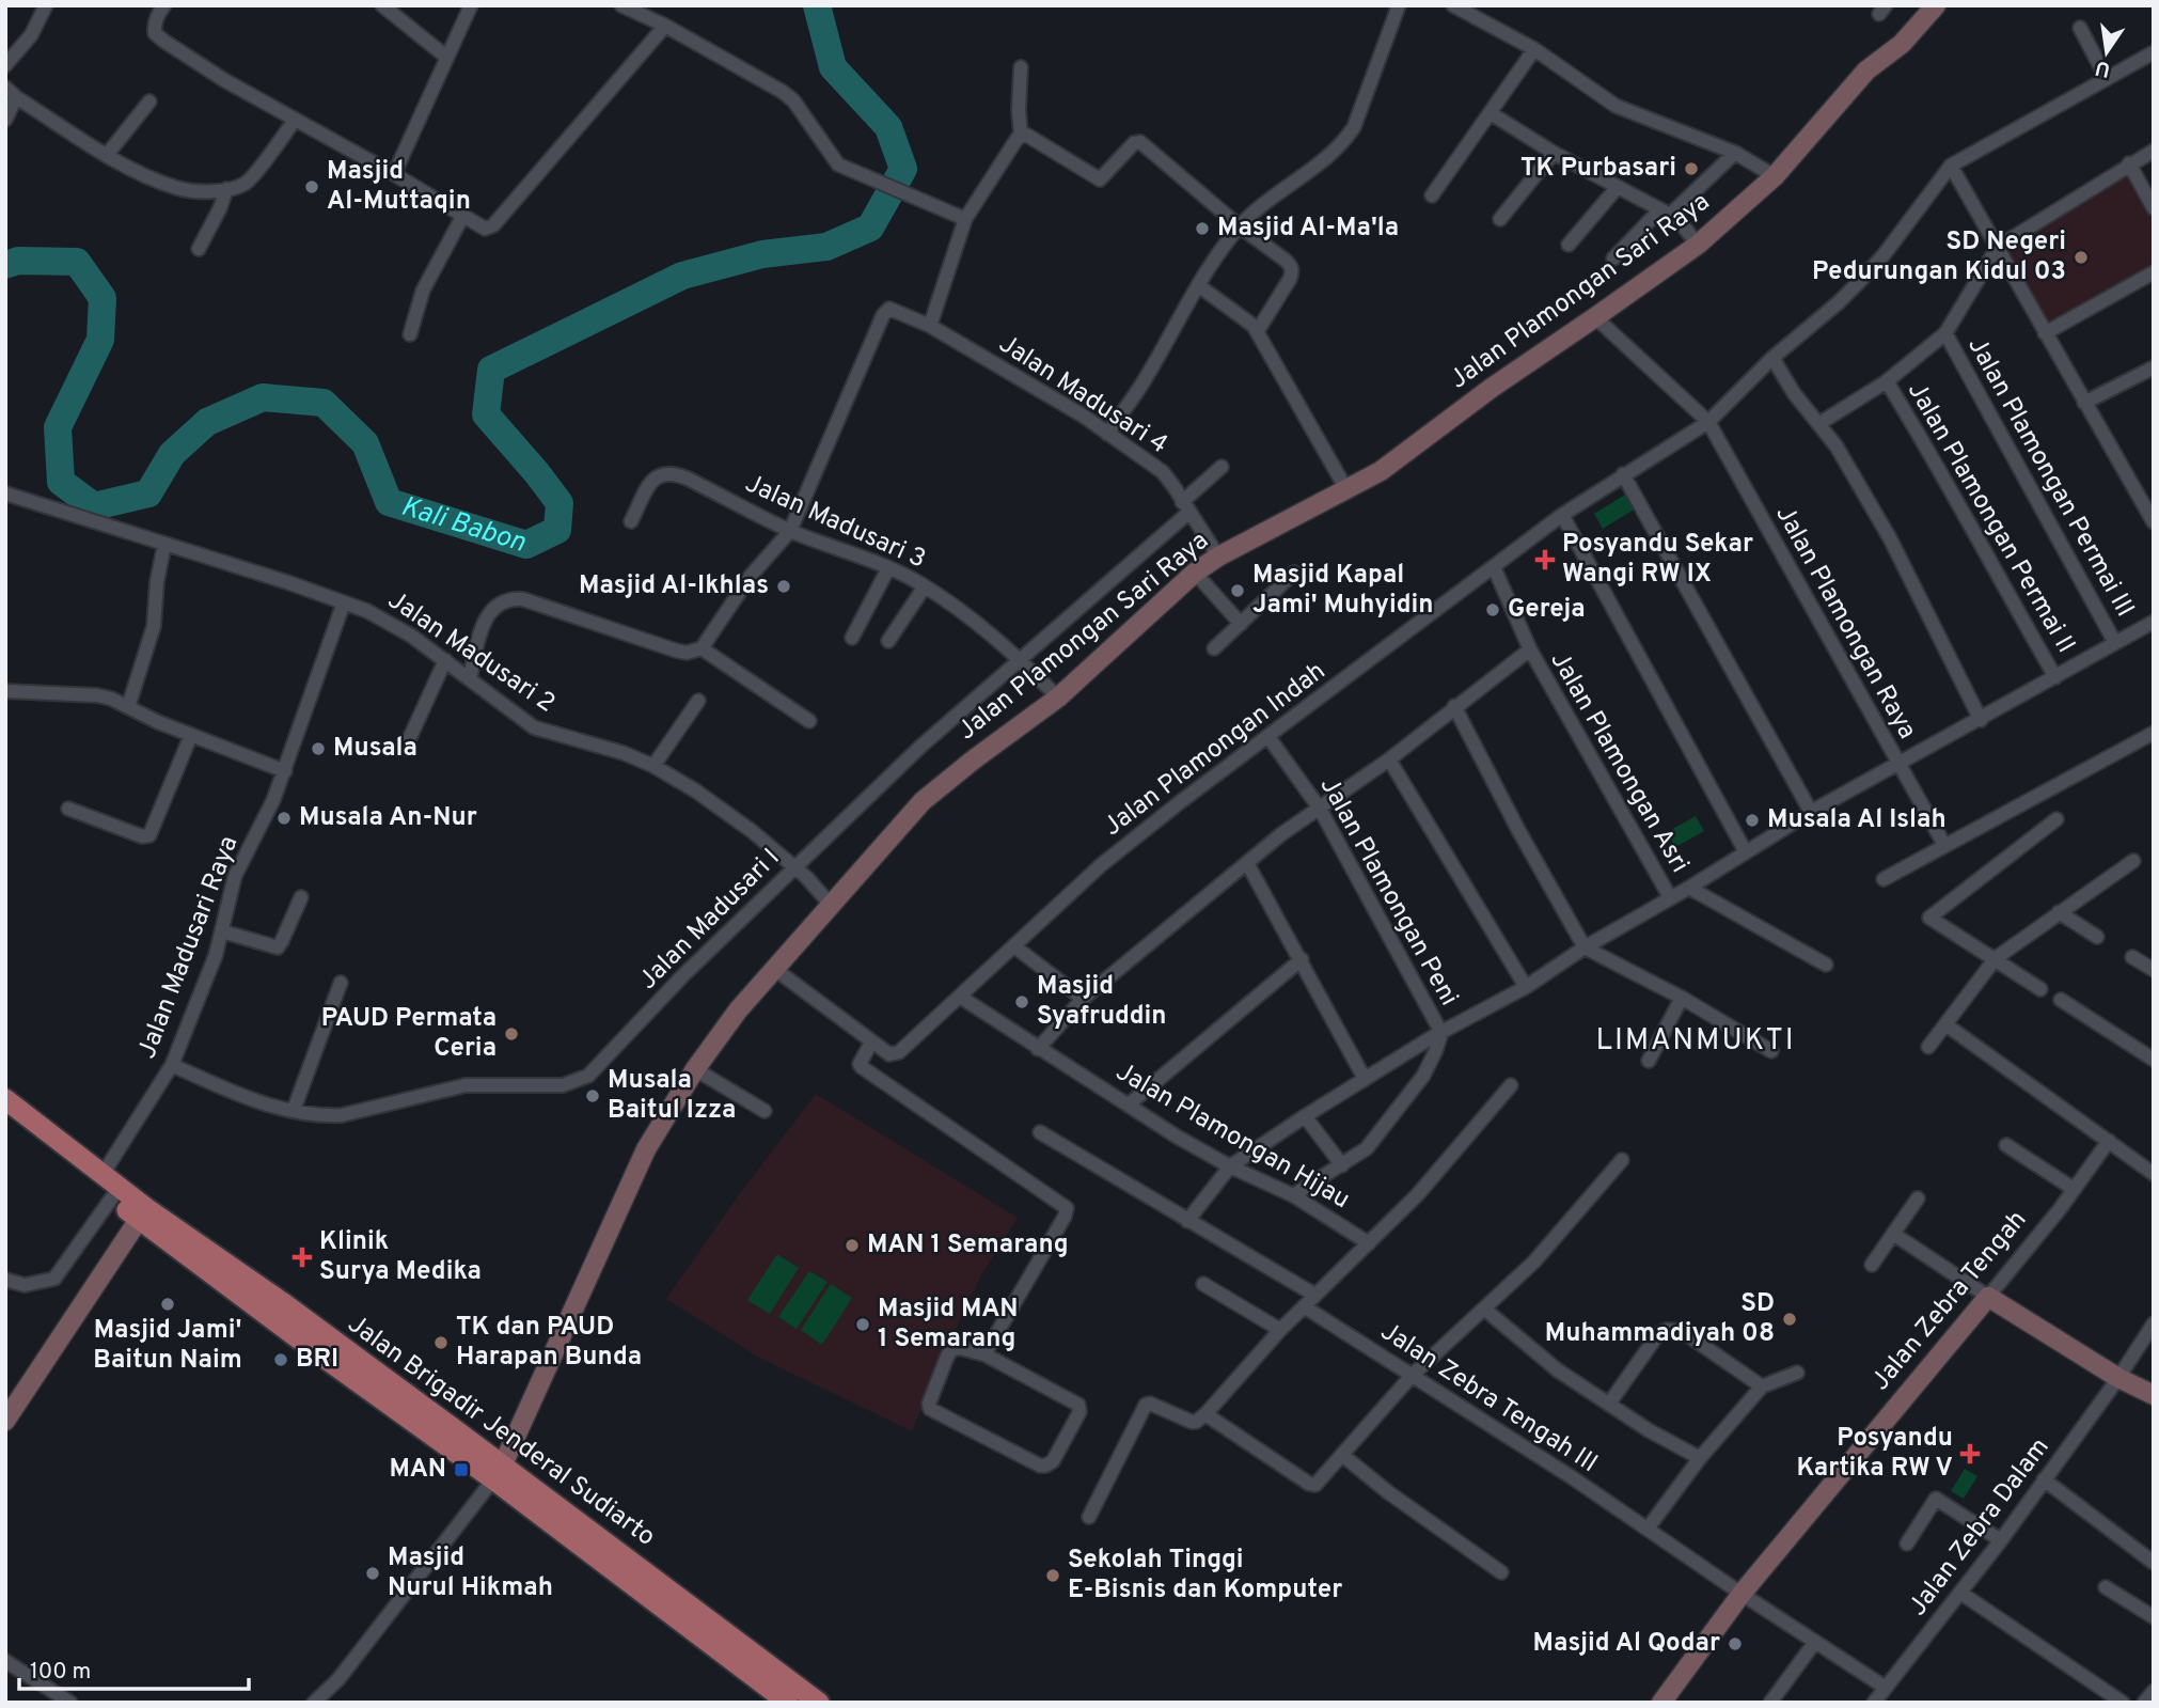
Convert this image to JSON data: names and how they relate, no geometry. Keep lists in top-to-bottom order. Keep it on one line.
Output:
{"streets":{"main road":["Jalan Brigadir Jenderal Sudiarto"],"street":["Jalan Plamongan Sari Raya","Jalan Madusari 4","Jalan Plamongan Permai III","Jalan Plamongan Permai II","Jalan Madusari 3","Jalan Plamongan Raya","Jalan Madusari 2","Jalan Plamongan Indah","Jalan Plamongan Asri","Jalan Plamongan Peni","Jalan Madusari I","Jalan Madusari Raya","Jalan Plamongan Hijau","Jalan Zebra Tengah","Jalan Zebra Tengah III","Jalan Zebra Dalam"]},"crossings":[["Jalan Plamongan Sari Raya","Jalan Madusari 4"],["Jalan Plamongan Sari Raya","Jalan Madusari 3"],["Jalan Plamongan Sari Raya","Jalan Plamongan Raya"],["Jalan Plamongan Sari Raya","Jalan Madusari 2"],["Jalan Plamongan Sari Raya","Jalan Plamongan Indah"],["Jalan Plamongan Sari Raya","Jalan Brigadir Jenderal Sudiarto"],["Jalan Madusari 4","Jalan Madusari 3"],["Jalan Madusari 4","Jalan Madusari I"],["Jalan Plamongan Permai III","Jalan Plamongan Permai II"],["Jalan Madusari 3","Jalan Madusari I"],["Jalan Plamongan Raya","Jalan Plamongan Indah"],["Jalan Madusari 2","Jalan Madusari I"],["Jalan Madusari 2","Jalan Madusari Raya"],["Jalan Plamongan Indah","Jalan Plamongan Asri"],["Jalan Plamongan Indah","Jalan Plamongan Peni"],["Jalan Plamongan Indah","Jalan Plamongan Hijau"],["Jalan Madusari I","Jalan Madusari Raya"],["Jalan Madusari Raya","Jalan Brigadir Jenderal Sudiarto"],["Jalan Zebra Tengah","Jalan Zebra Tengah III"],["Jalan Zebra Tengah III","Jalan Zebra Dalam"]],"districts":["LIMANMUKTI"],"water":["Kali Babon"],"places":{"other":["TK Purbasari","Masjid Al-Muttaqin","Masjid Al-Ma'la","SD Negeri Pedurungan Kidul 03","Masjid Al-Ikhlas","Masjid Kapal Jami' Muhyidin","Gereja","Musala","Musala An-Nur","Musala Al Islah","Masjid Syafruddin","PAUD Permata Ceria","Musala Baitul Izza","MAN 1 Semarang","Masjid Jami' Baitun Naim","SD Muhammadiyah 08","Masjid MAN 1 Semarang","TK dan PAUD Harapan Bunda","BRI","Masjid Nurul Hikmah","Sekolah Tinggi E-Bisnis dan Komputer","Masjid Al Qodar"],"health":["Posyandu Sekar Wangi RW IX","Klinik Surya Medika","Posyandu Kartika RW V"],"transit":["MAN"]},"scale_bar":"100 m","north":"bottom"}
